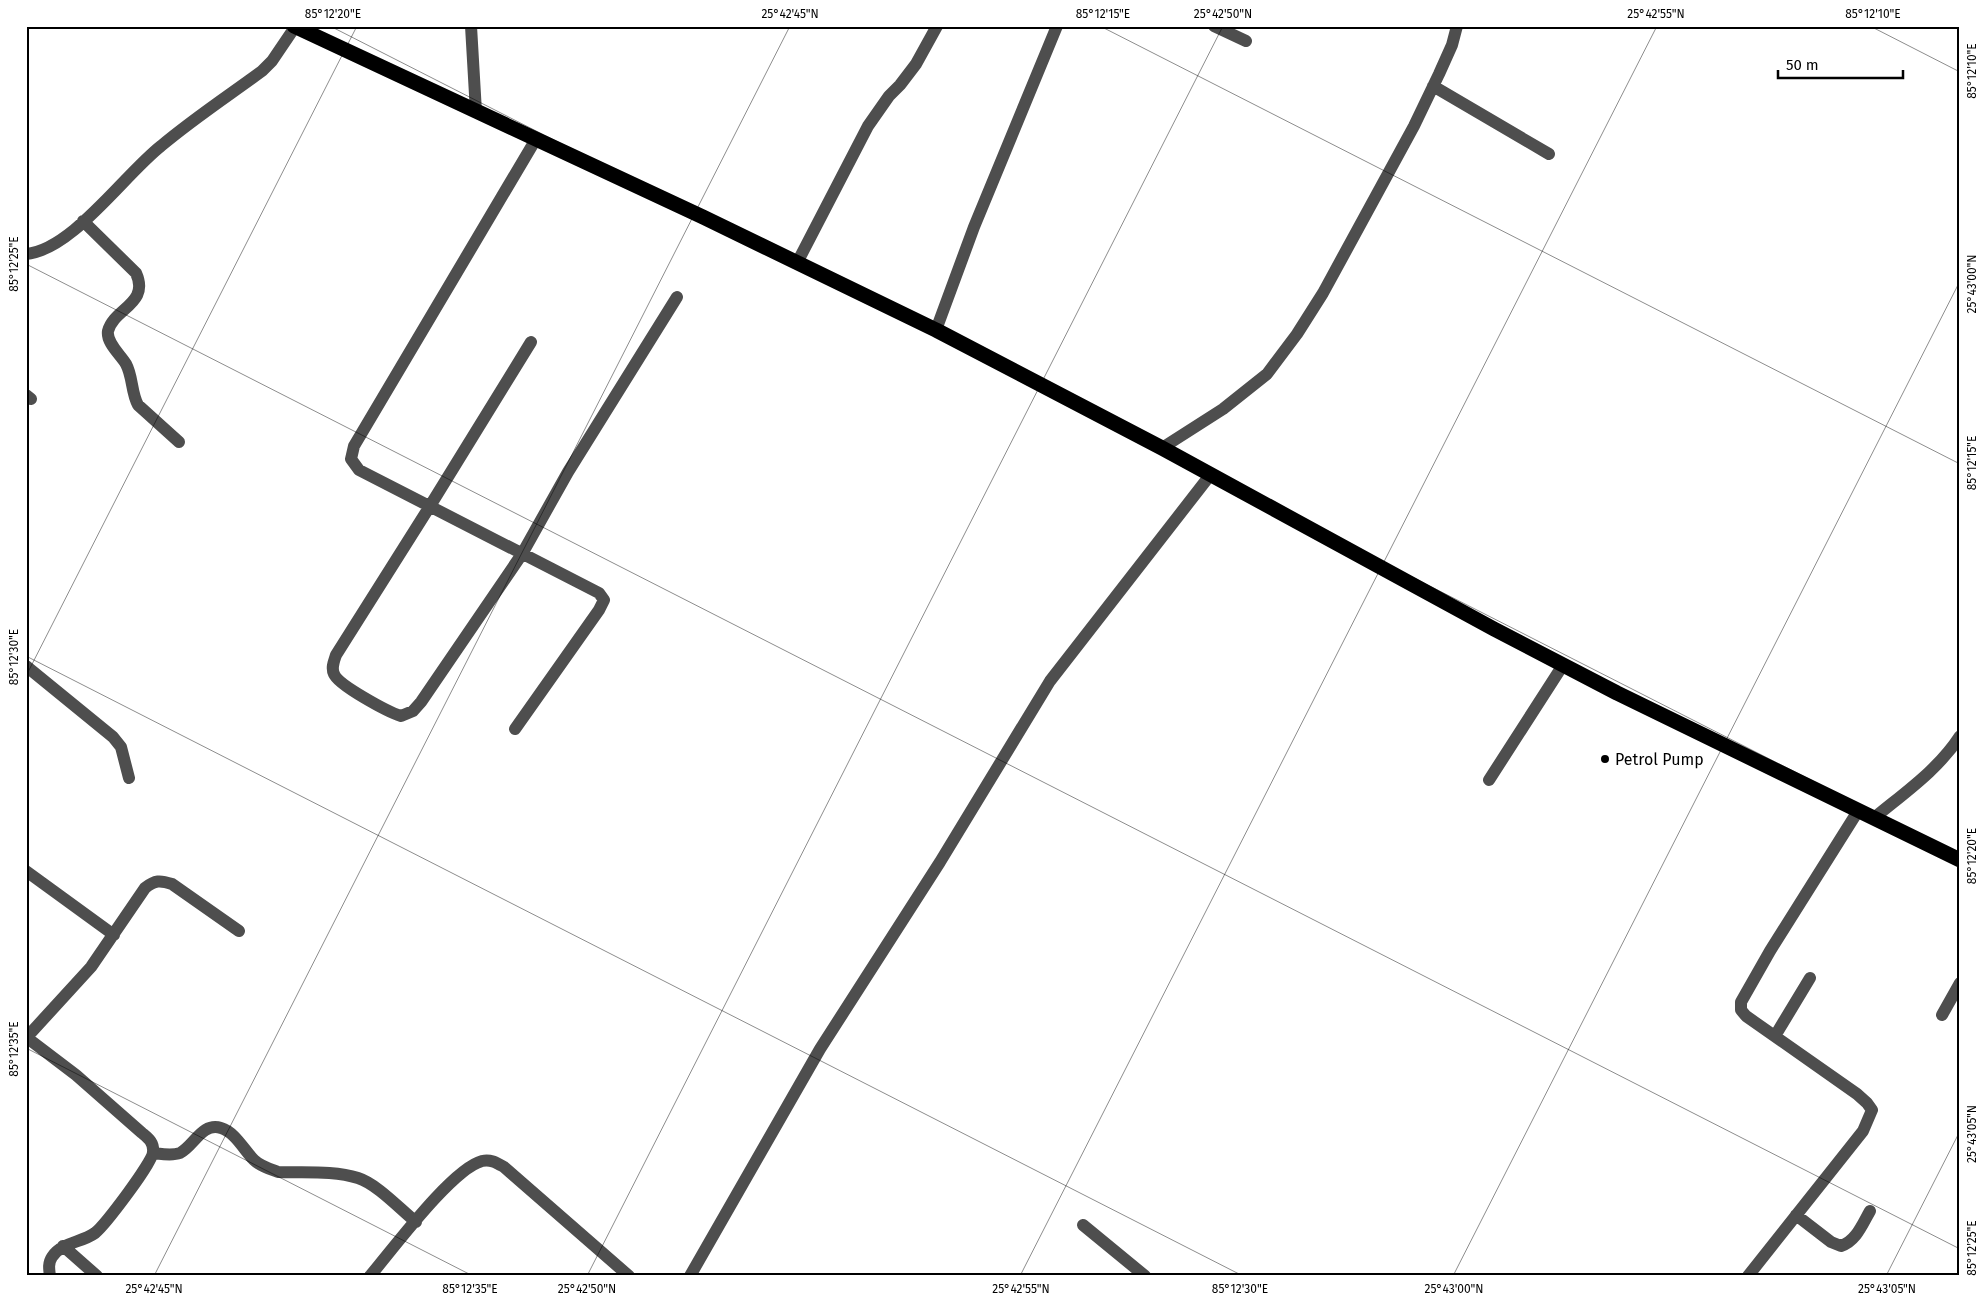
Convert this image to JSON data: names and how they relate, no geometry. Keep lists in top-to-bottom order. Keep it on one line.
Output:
{"places":["Petrol Pump"],"scale_bar":"50 m","coordinates":["85°12'20\"E","25°42'45\"N","85°12'15\"E","25°42'50\"N","25°42'55\"N","85°12'10\"E","85°12'25\"E","25°43'00\"N","85°12'30\"E","85°12'35\"E","25°43'05\"N"]}
